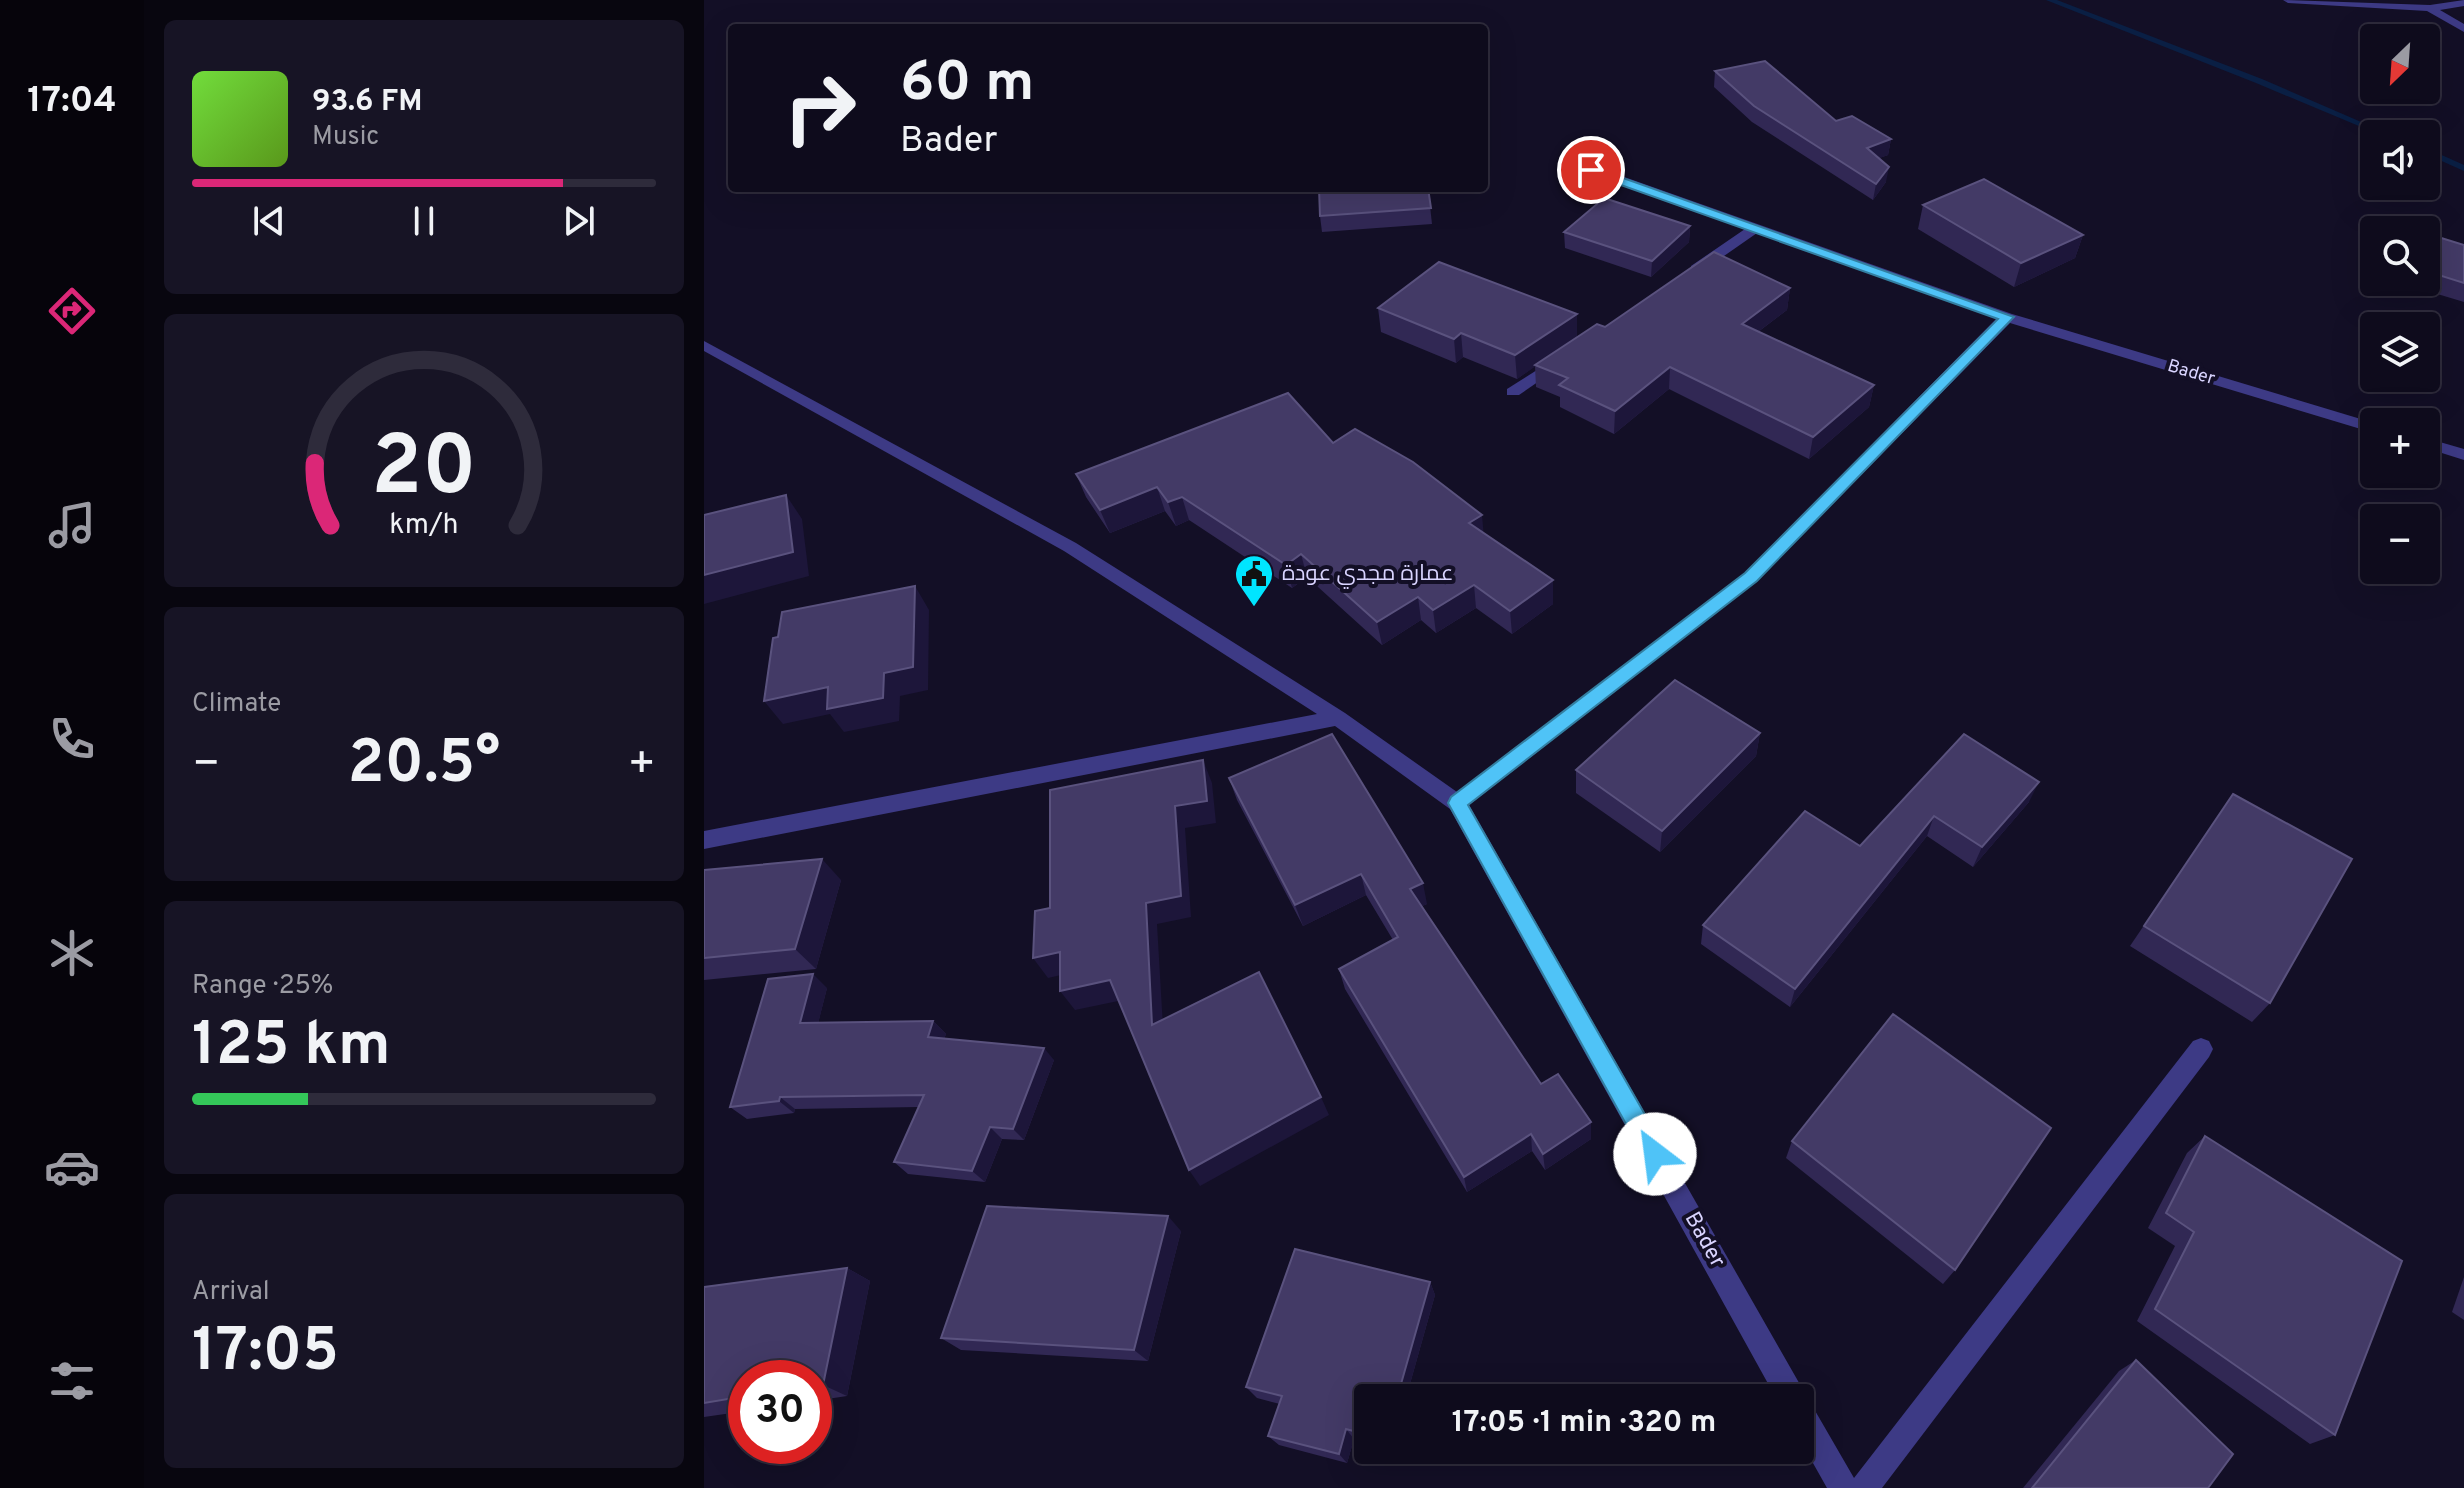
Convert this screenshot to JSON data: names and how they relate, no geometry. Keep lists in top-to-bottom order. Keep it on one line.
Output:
{"streets":{"street":["Bader"]},"places":{"public building":["عمارة مجدي عودة"]},"north":"bottom left","page":{"tabs":"17:04","map_buttons":["+","−"],"turn":["60 m","Bader"],"song":["93.6 FM","Music"],"tile":["Climate",["Range · 25%","125 km"],["Arrival","17:05"]],"heat":["−","20.5°","+"],"limit":"30","trip":"17:05 · 1 min · 320 m","gauge":["20","km/h"]}}
